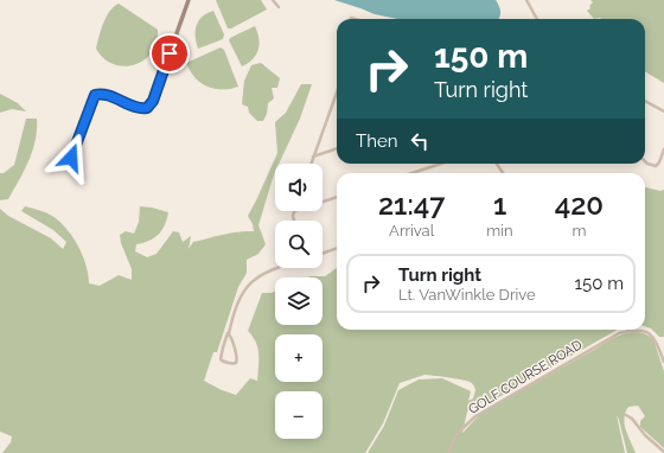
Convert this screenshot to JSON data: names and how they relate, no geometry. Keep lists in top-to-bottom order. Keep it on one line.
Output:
{"streets":{"street":["GOLF COURSE ROAD"]},"page":{"turn":["150 m","Turn right"],"then":"Then","map_buttons":["+","−"],"eta":["21:47","Arrival","1","min","420","m"],"list":[{"name":"Turn right","note":"Lt. VanWinkle Drive","value":"150 m"}]}}
